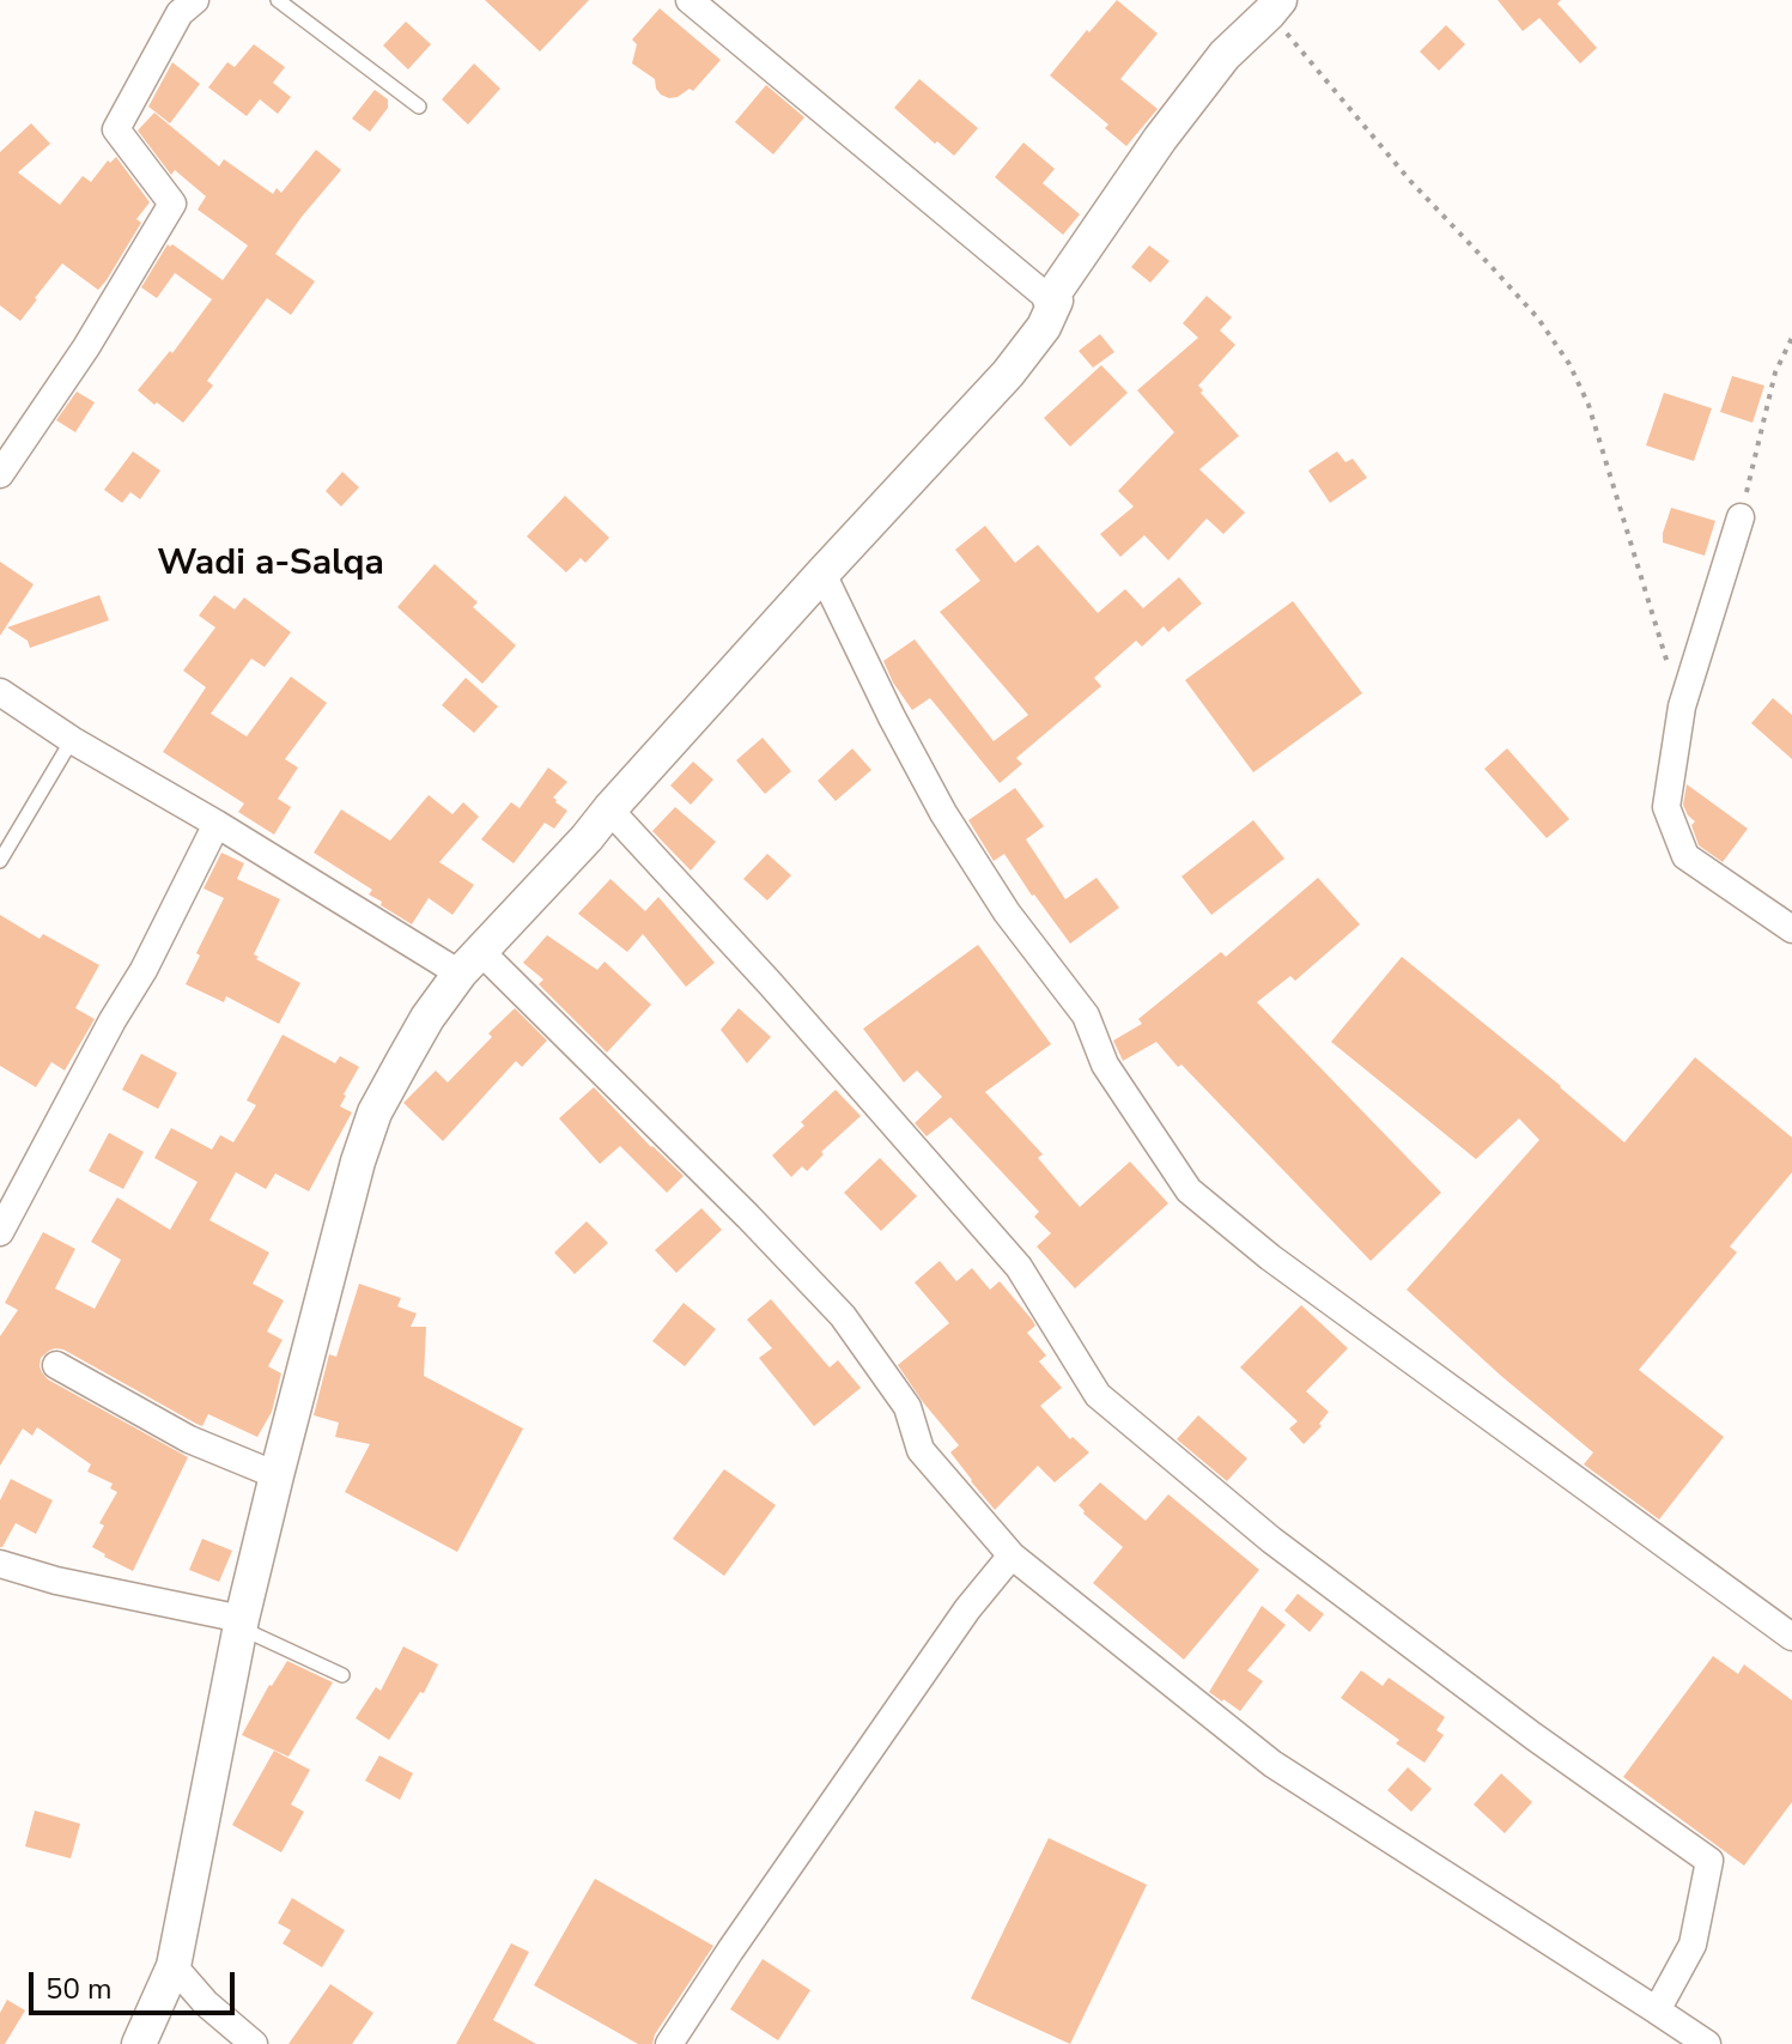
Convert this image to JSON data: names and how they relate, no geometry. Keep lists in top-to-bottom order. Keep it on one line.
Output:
{"districts":["Wadi a-Salqa"],"scale_bar":"50 m"}
